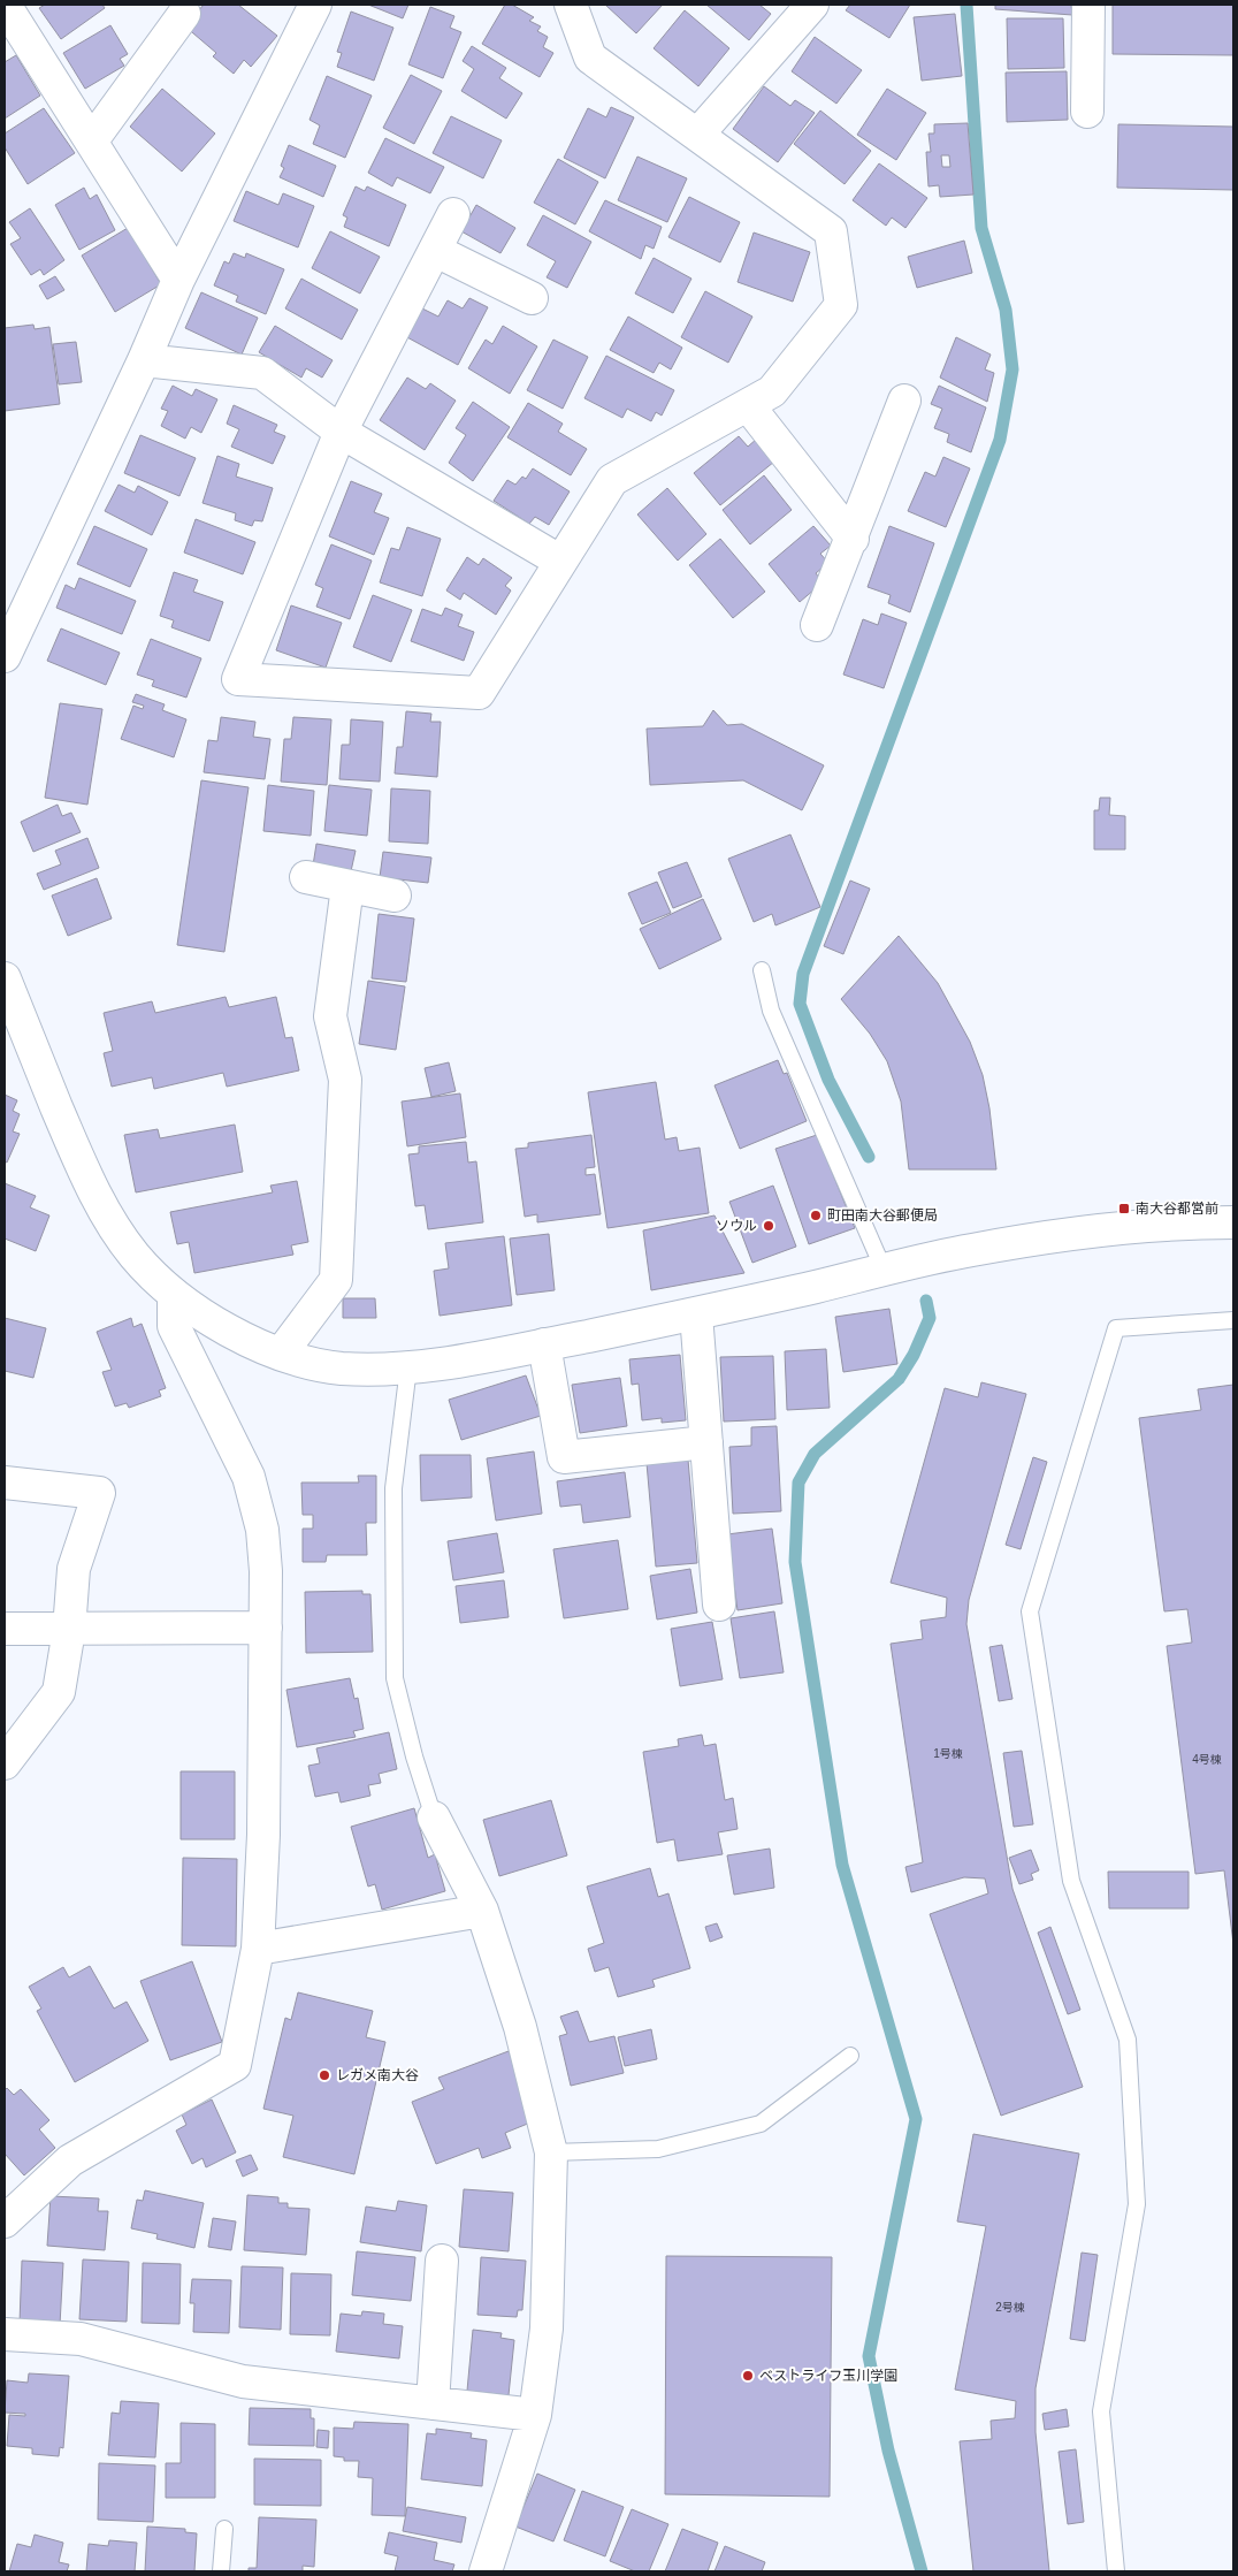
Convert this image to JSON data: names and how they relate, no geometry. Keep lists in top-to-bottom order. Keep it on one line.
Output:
{"places":{"transit":["南大谷都営前"],"other":["町田南大谷郵便局","ソウル","レガメ南大谷","ベストライフ玉川学園"]},"house_numbers":["1号棟","4号棟","2号棟"]}
